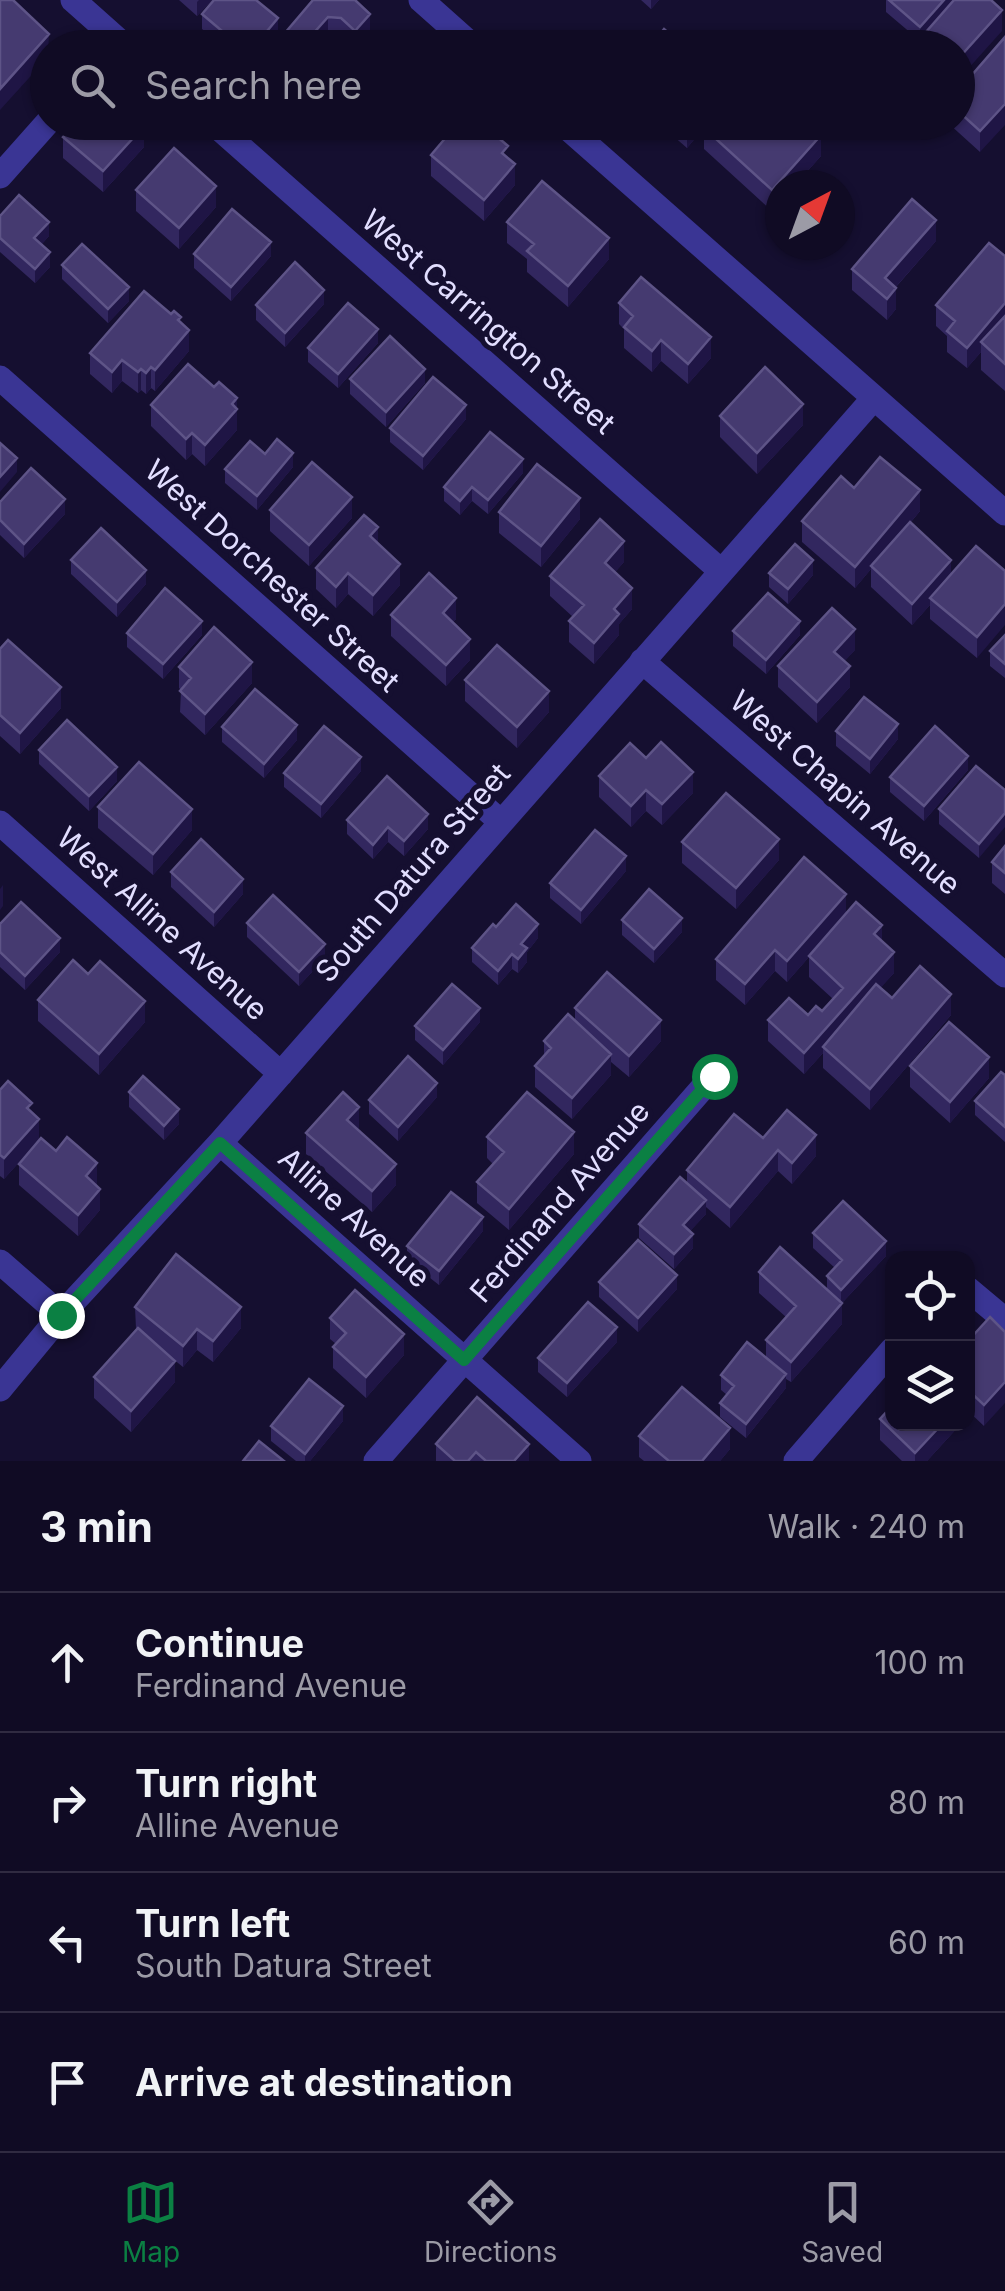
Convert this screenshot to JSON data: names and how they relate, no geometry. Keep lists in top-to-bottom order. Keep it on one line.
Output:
{"streets":{"street":["West Carrington Street","West Dorchester Street","West Chapin Avenue","South Datura Street","West Alline Avenue","Ferdinand Avenue","Alline Avenue"]},"crossings":[["West Carrington Street","South Datura Street"],["West Dorchester Street","South Datura Street"],["West Chapin Avenue","South Datura Street"],["South Datura Street","West Alline Avenue"],["South Datura Street","Alline Avenue"],["Ferdinand Avenue","Alline Avenue"]],"north":"top right","page":{"search":"Search here","heading":["3 min","Walk · 240 m"],"list":[["Continue","Ferdinand Avenue","100 m"],["Turn right","Alline Avenue","80 m"],["Turn left","South Datura Street","60 m"],"Arrive at destination"],"nav":["Map","Directions","Saved"]}}
